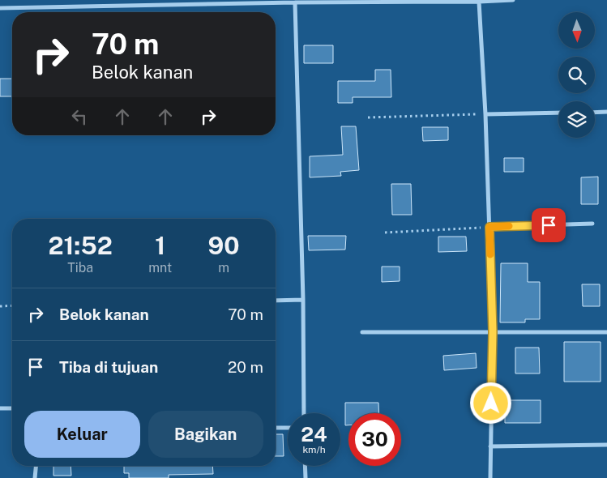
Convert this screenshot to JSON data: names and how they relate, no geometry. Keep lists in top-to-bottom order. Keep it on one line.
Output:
{"north":"bottom","page":{"turn":["70 m","Belok kanan"],"eta":["21:52","Tiba","1","mnt","90","m"],"list":[{"name":"Belok kanan","value":"70 m"},{"name":"Tiba di tujuan","value":"20 m"}],"buttons":["Keluar","Bagikan"],"speed":"24 km/h","limit":"30"}}
